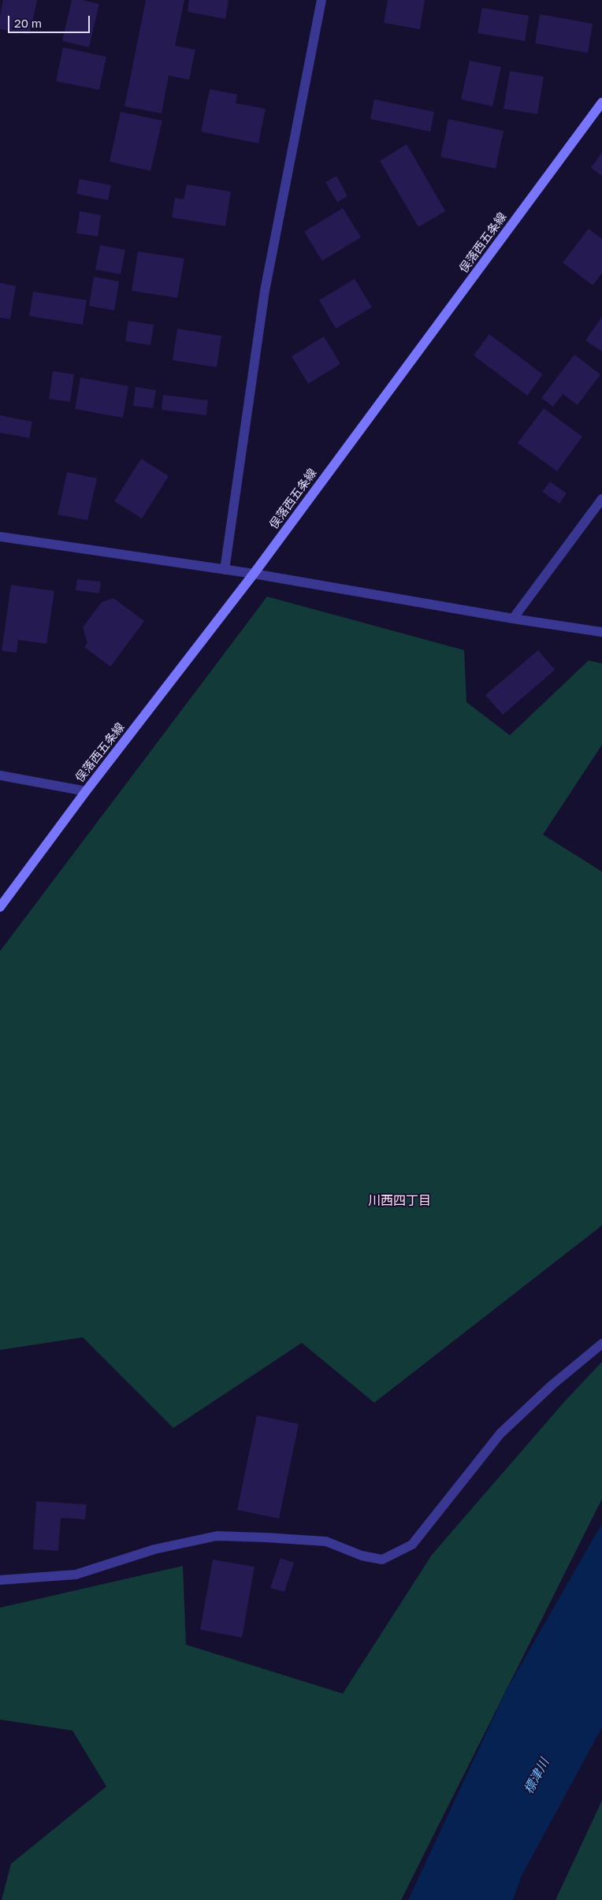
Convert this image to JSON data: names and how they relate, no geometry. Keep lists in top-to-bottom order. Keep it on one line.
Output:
{"streets":{"main road":["俣落西五条線"]},"districts":["川西四丁目"],"water":["標津川"],"scale_bar":"20 m"}
